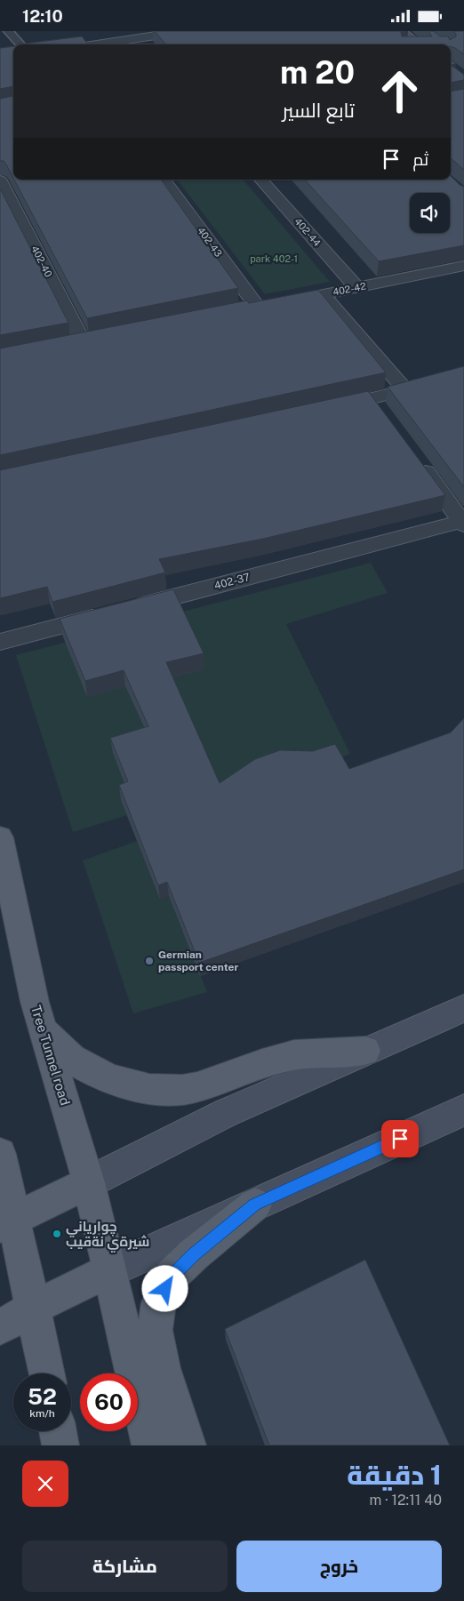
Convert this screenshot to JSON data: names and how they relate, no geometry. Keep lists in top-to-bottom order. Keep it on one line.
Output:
{"streets":{"main road":["Tree Tunnel road"],"street":["402-44","402-43","402-40","402-42","402-37"]},"crossings":[["402-44","402-42"],["402-43","402-42"]],"parks":["park 402-1"],"places":["Germian passport center","چوارياني شيرةي نةقيب"],"page":{"status":"12:10","turn":["20 m","تابع السير"],"then":"ثم","speed":"52 km/h","limit":"60","heading":["1 دقيقة","40 m · 12:11"],"buttons":["خروج","مشاركة"]}}
